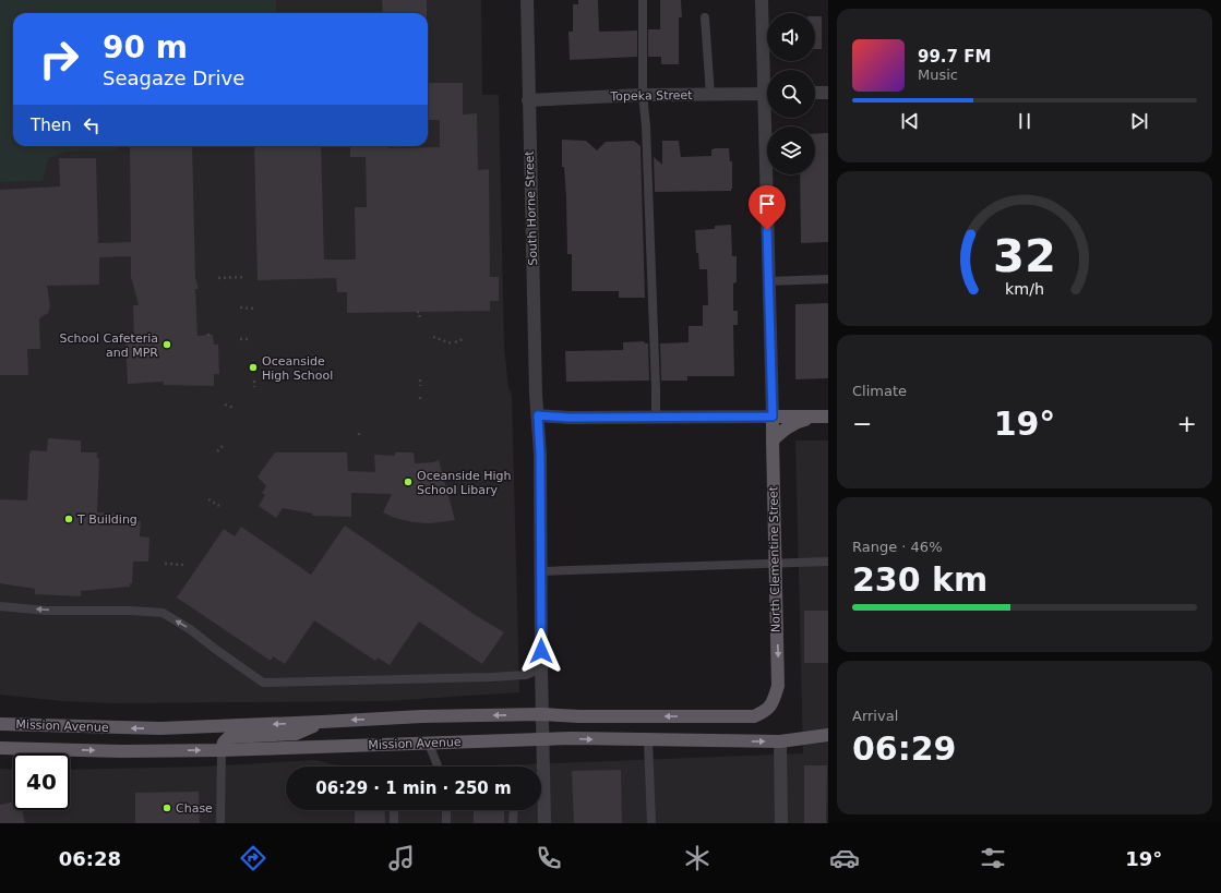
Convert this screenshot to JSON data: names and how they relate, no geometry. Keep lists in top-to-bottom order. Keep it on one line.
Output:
{"streets":{"main road":["North Clementine Street","Mission Avenue"],"street":["Topeka Street","South Horne Street"]},"crossings":[["Topeka Street","South Horne Street"],["South Horne Street","Mission Avenue"],["North Clementine Street","Mission Avenue"]],"one_way":["North Clementine Street"],"places":["School Cafeteria and MPR","Oceanside High School","Oceanside High School Libary","T Building","Chase"],"page":{"turn":["90 m","Seagaze Drive"],"song":["99.7 FM","Music"],"then":"Then","tile":["Climate",["Range · 46%","230 km"],["Arrival","06:29"]],"heat":["−","19°","+"],"limit":"40","trip":"06:29 · 1 min · 250 m","tabs":["06:28","19°"],"gauge":["32","km/h"]}}
